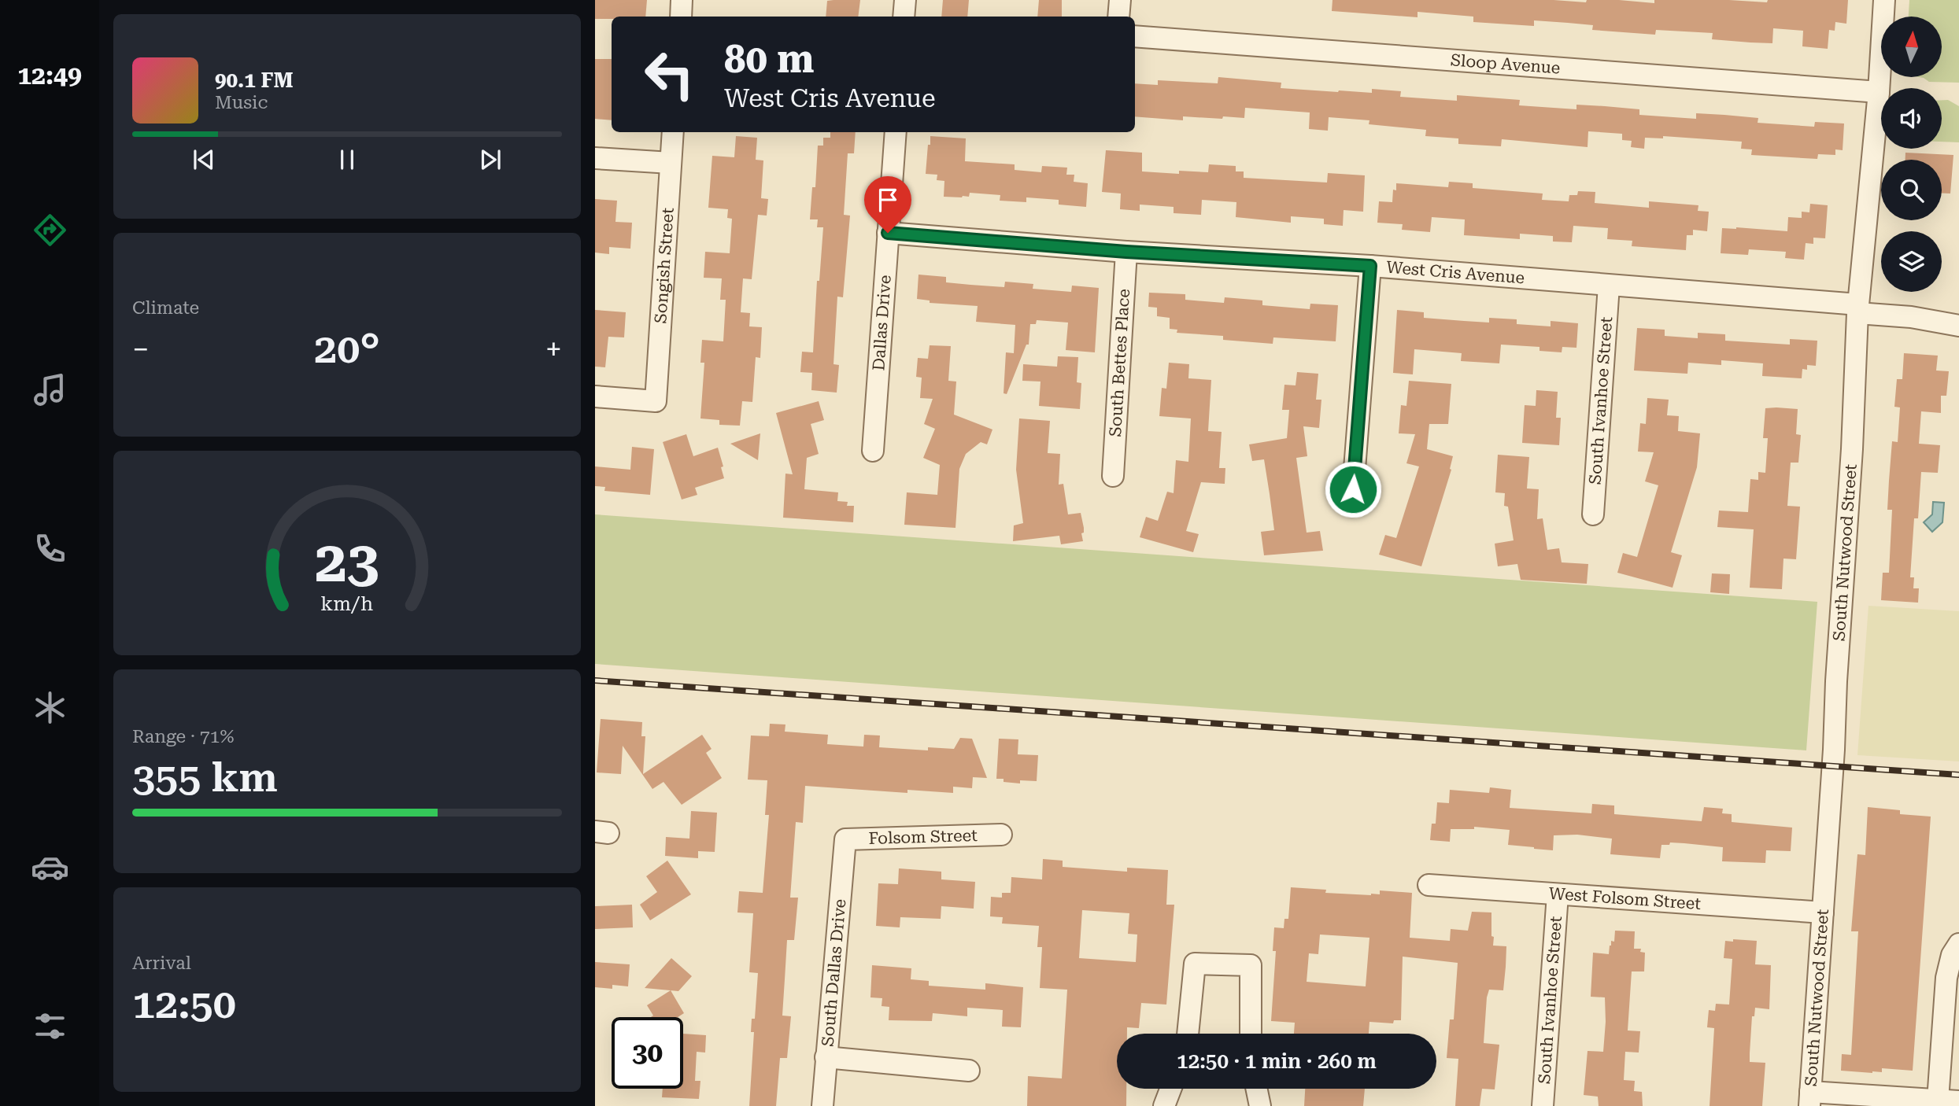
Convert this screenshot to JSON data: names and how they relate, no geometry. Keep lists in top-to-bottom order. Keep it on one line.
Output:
{"streets":{"street":["Sloop Avenue","Songish Street","West Cris Avenue","Dallas Drive","South Bettes Place","South Ivanhoe Street","South Nutwood Street","Folsom Street","West Folsom Street","South Dallas Drive"]},"crossings":[["Sloop Avenue","South Nutwood Street"],["West Cris Avenue","Dallas Drive"],["West Cris Avenue","South Bettes Place"],["West Cris Avenue","South Ivanhoe Street"],["West Cris Avenue","South Nutwood Street"],["South Ivanhoe Street","West Folsom Street"],["South Nutwood Street","West Folsom Street"],["Folsom Street","South Dallas Drive"]],"north":"top","page":{"tabs":"12:49","turn":["80 m","West Cris Avenue"],"song":["90.1 FM","Music"],"tile":["Climate",["Range · 71%","355 km"],["Arrival","12:50"]],"heat":["−","20°","+"],"limit":"30","trip":"12:50 · 1 min · 260 m","gauge":["23","km/h"]}}
